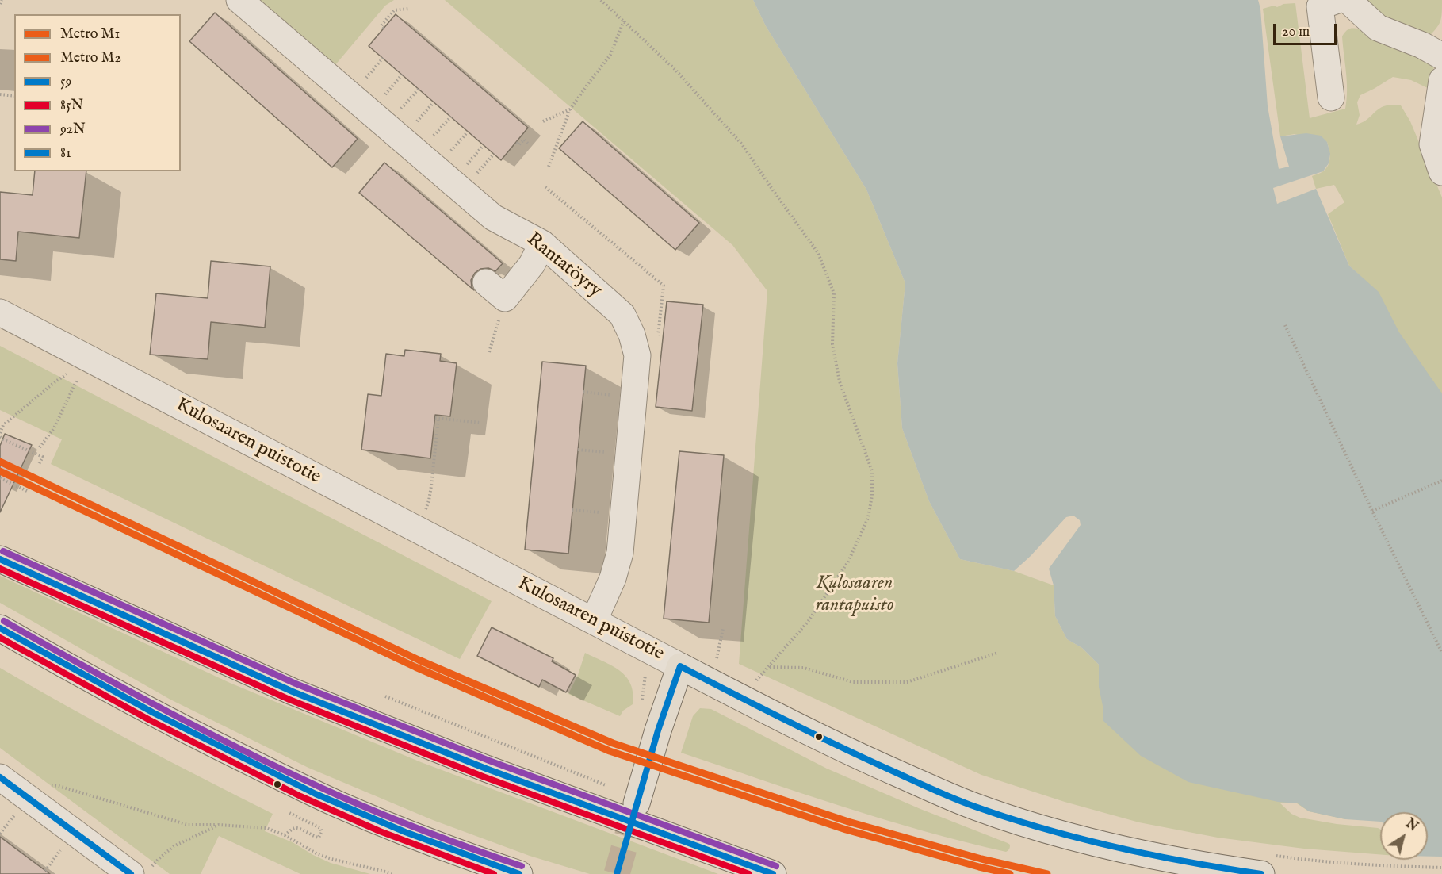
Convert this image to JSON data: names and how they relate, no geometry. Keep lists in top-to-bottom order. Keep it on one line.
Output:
{"streets":{"main road":["Kulosaaren puistotie"],"street":["Rantatöyry"]},"crossings":[["Rantatöyry","Kulosaaren puistotie"]],"parks":["Kulosaaren rantapuisto"],"lines":["metro line M1","metro line M2","transit line 92N","transit line 59","transit line 85N","transit line 81"],"legend":["Metro M1","Metro M2","59","85N","92N","81"],"scale_bar":"20 m","north":"top right"}
